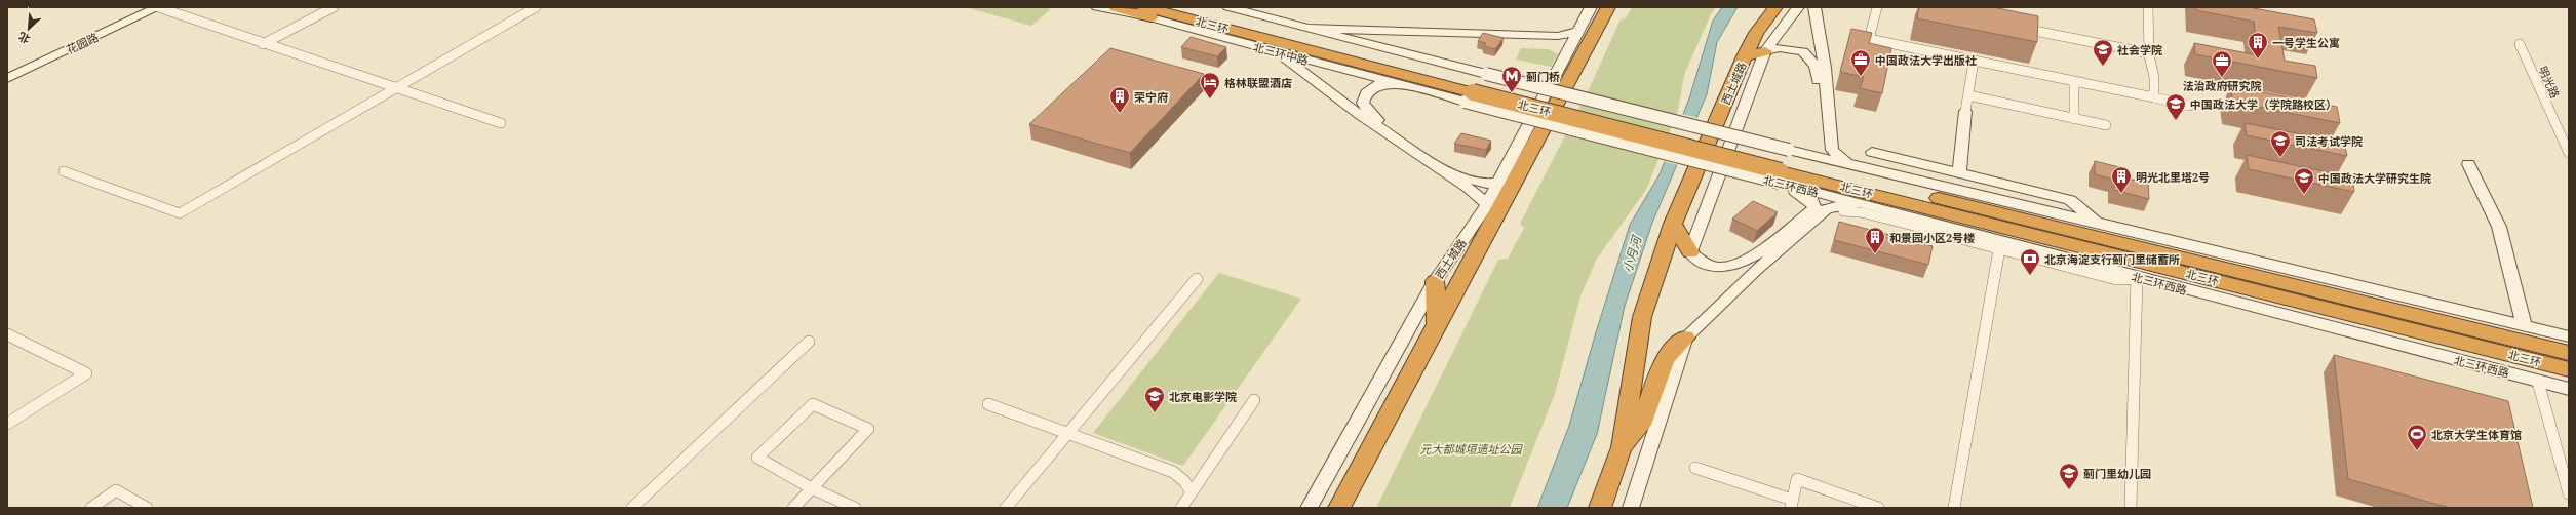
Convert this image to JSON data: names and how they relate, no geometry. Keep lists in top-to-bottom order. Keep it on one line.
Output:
{"streets":{"highway":["北三环","西土城路"],"street":["花园路","北三环中路","明光路","北三环西路"]},"crossings":[["北三环","北三环中路"],["北三环","北三环西路"],["北三环中路","北三环西路"]],"water":["小月河"],"parks":["元大都城垣遗址公园"],"places":{"building":["一号学生公寓","荣宁府","明光北里塔2号","和景园小区2号楼"],"school or university":["社会学院","中国政法大学（学院路校区）","司法考试学院","中国政法大学研究生院","北京电影学院","蓟门里幼儿园"],"office":["中国政法大学出版社","法治政府研究院"],"metro station":["蓟门桥"],"hotel":["格林联盟酒店"],"bank":["北京海淀支行蓟门里储蓄所"],"sports":["北京大学生体育馆"]},"north":"bottom left"}
